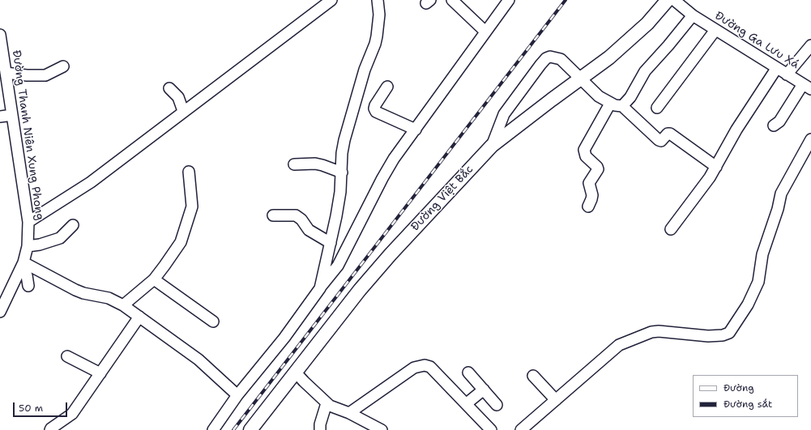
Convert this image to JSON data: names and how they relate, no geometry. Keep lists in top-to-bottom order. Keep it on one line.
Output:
{"streets":{"main road":["Đường Việt Bắc"],"street":["Đường Ga Lưu Xá","Đường Thanh Niên Xung Phong"]},"legend":["Đường","Đường sắt"],"scale_bar":"50 m"}
